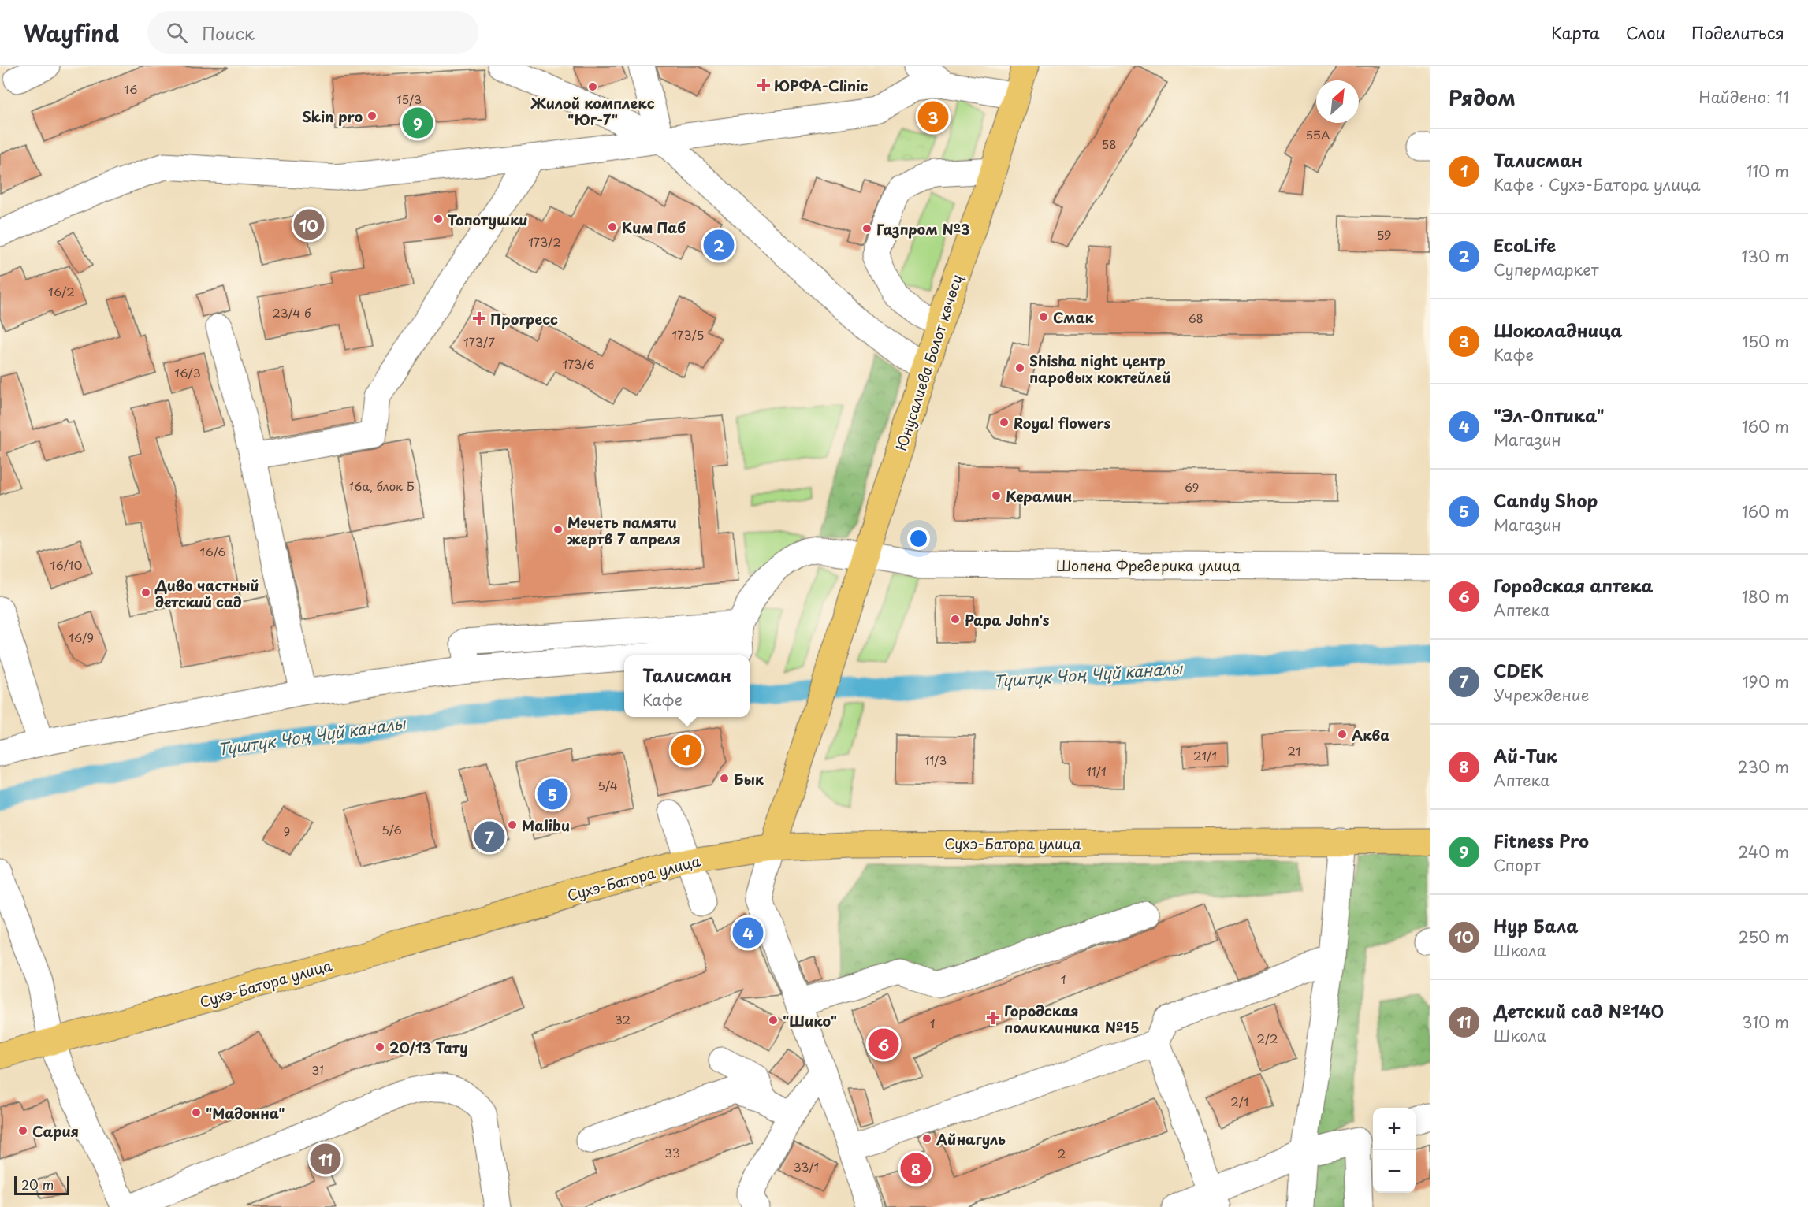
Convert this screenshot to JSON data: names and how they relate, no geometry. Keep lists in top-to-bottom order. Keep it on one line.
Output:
{"streets":{"main road":["Юнусалиева Болот көчөсү","Сухэ-Батора улица"],"street":["Шопена Фредерика улица"]},"crossings":[["Юнусалиева Болот көчөсү","Шопена Фредерика улица"],["Юнусалиева Болот көчөсү","Сухэ-Батора улица"]],"water":["Түштүк Чоң Чүй каналы"],"places":{"health":["ЮРФА-Clinic","Прогресс","Городская поликлиника №15"],"other":["Жилой комплекс \"Юг-7\"","Skin pro","Топотушки","Ким Паб","Газпром №3","Смак","Shisha night центр паровых коктейлей","Royal flowers","Керамин","Мечеть памяти жертв 7 апреля","Диво частный детский сад","Papa John's","Аква","Бык","Malibu","\"Шико\"","20/13 Тату","\"Мадонна\"","Сария","Айнагуль"]},"house_numbers":["16","15/3","55А","58","59","173/2","16/2","23/4 б","68","173/5","173/7","173/6","16/3","16а, блок Б","69","16/6","16/10","16/9","21","21/1","11/3","11/1","5/4","5/6","9","1","32","1","2/2","31","2/1","33","2","33/1"],"scale_bar":"20 m","north":"top right","page":{"header":"Wayfind","search":"Поиск","nav":["Карта","Слои","Поделиться"],"heading":["Рядом","Найдено: 11"],"pins":["3","9","10","2","1","5","7","4","6","11","8"],"list":[{"mark":"1","name":"Талисман","note":"Кафе · Сухэ-Батора улица","value":"110 m"},{"mark":"2","name":"EcoLife","note":"Супермаркет","value":"130 m"},{"mark":"3","name":"Шоколадница","note":"Кафе","value":"150 m"},{"mark":"4","name":"\"Эл-Оптика\"","note":"Магазин","value":"160 m"},{"mark":"5","name":"Candy Shop","note":"Магазин","value":"160 m"},{"mark":"6","name":"Городская аптека","note":"Аптека","value":"180 m"},{"mark":"7","name":"CDEK","note":"Учреждение","value":"190 m"},{"mark":"8","name":"Ай-Тик","note":"Аптека","value":"230 m"},{"mark":"9","name":"Fitness Pro","note":"Спорт","value":"240 m"},{"mark":"10","name":"Нур Бала","note":"Школа","value":"250 m"},{"mark":"11","name":"Детский сад №140","note":"Школа","value":"310 m"}],"popup":["Талисман","Кафе"],"map_buttons":["+","−"],"scale":"20 m"}}
